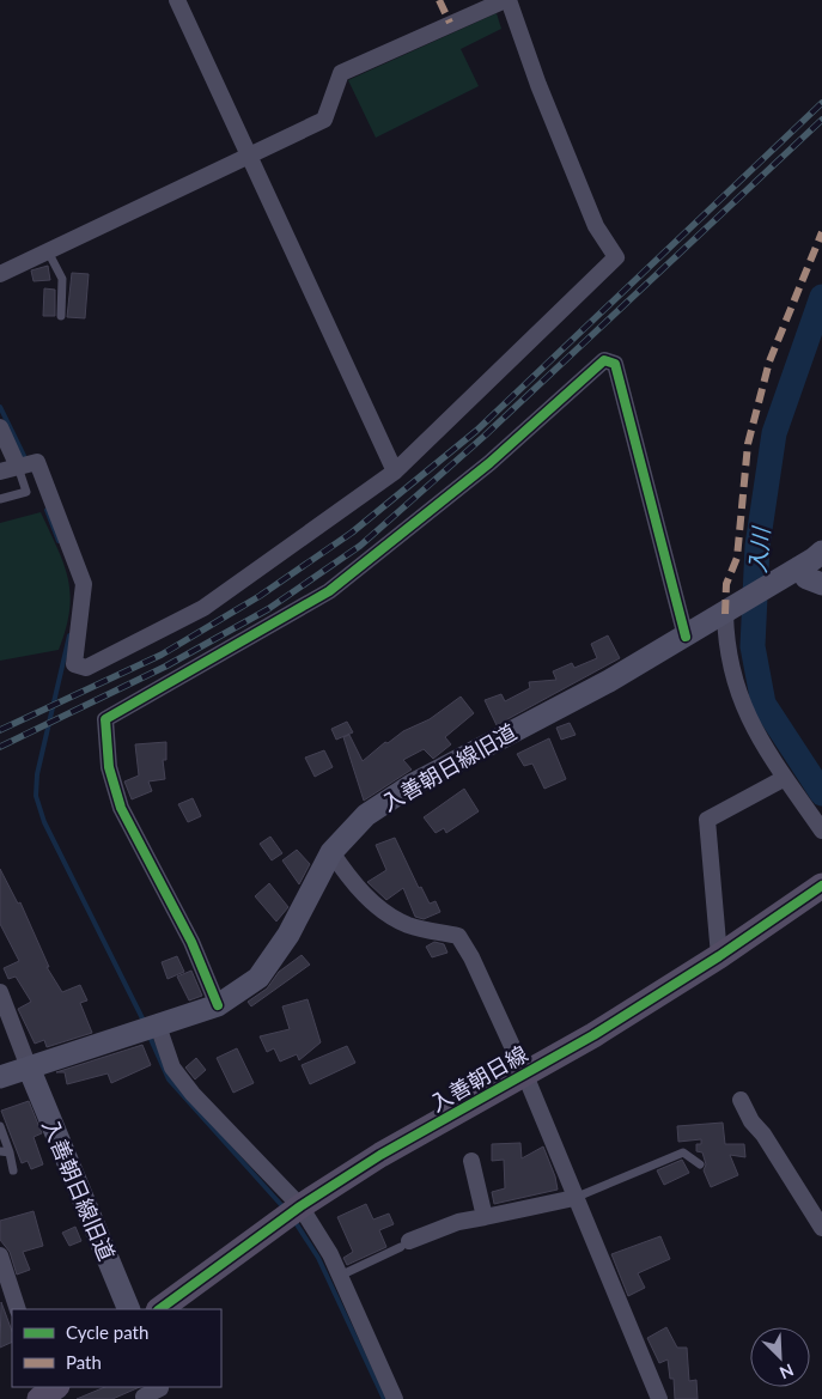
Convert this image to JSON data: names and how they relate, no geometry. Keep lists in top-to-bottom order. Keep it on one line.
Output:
{"streets":{"main road":["入善朝日線"],"street":["入善朝日線旧道"]},"water":["入川"],"legend":["Cycle path","Path"],"north":"bottom right"}
